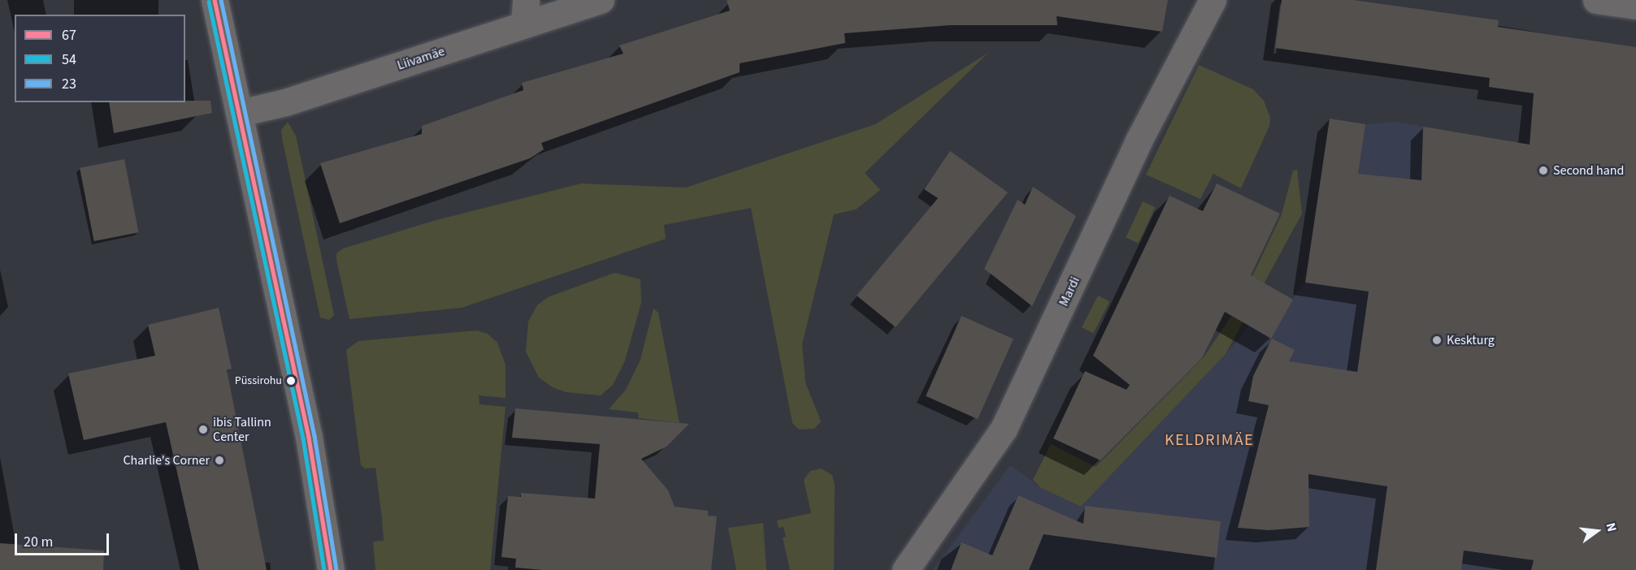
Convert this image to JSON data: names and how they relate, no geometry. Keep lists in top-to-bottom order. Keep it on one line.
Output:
{"streets":{"street":["Liivamäe","Mardi"]},"districts":["KELDRIMÄE"],"places":["Second hand","Keskturg","Püssirohu","ibis Tallinn Center","Charlie's Corner"],"lines":["transit line 67","transit line 23","transit line 54"],"legend":["67","54","23"],"scale_bar":"20 m","north":"right"}
